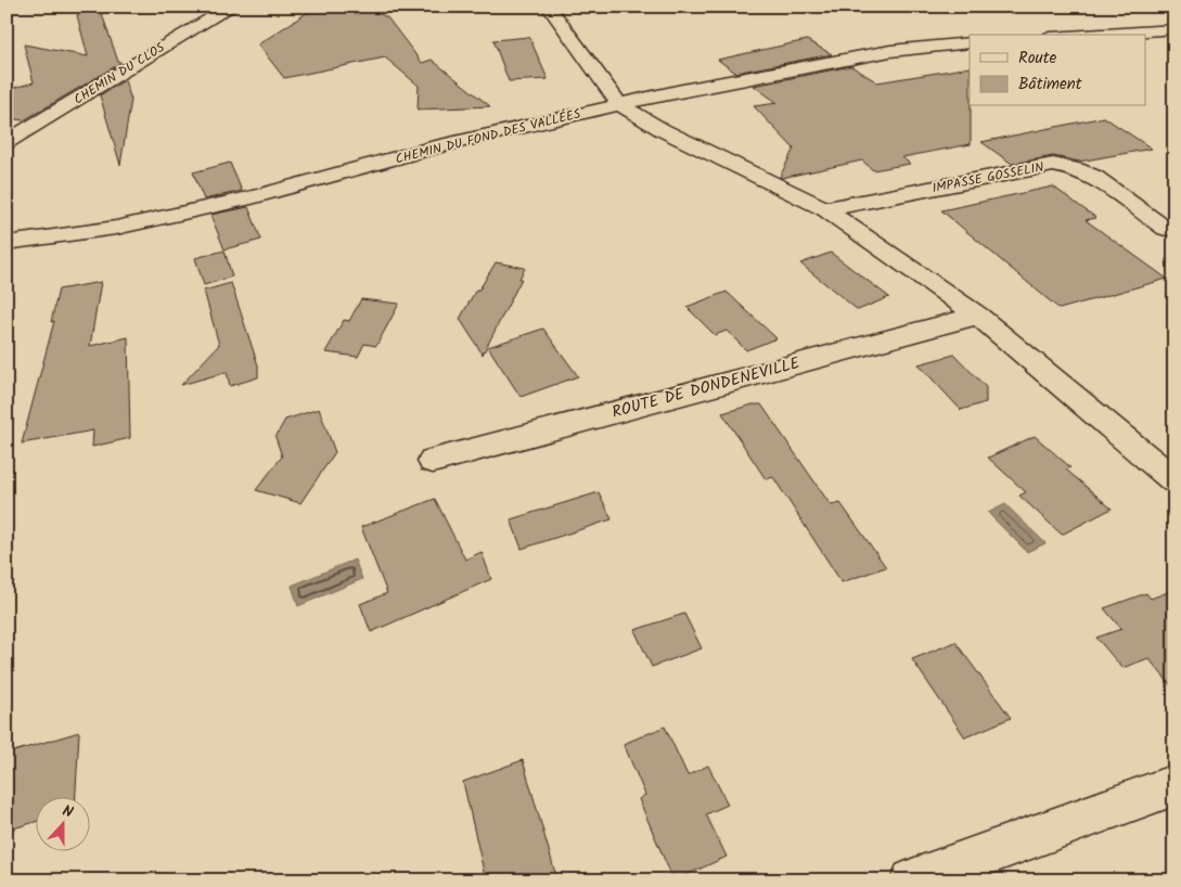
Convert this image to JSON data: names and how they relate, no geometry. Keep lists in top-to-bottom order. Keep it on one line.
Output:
{"streets":{"street":["CHEMIN DU CLOS","CHEMIN DU FOND DES VALLÉES","IMPASSE GOSSELIN","ROUTE DE DONDENEVILLE"]},"legend":["Route","Bâtiment"],"north":"top"}
